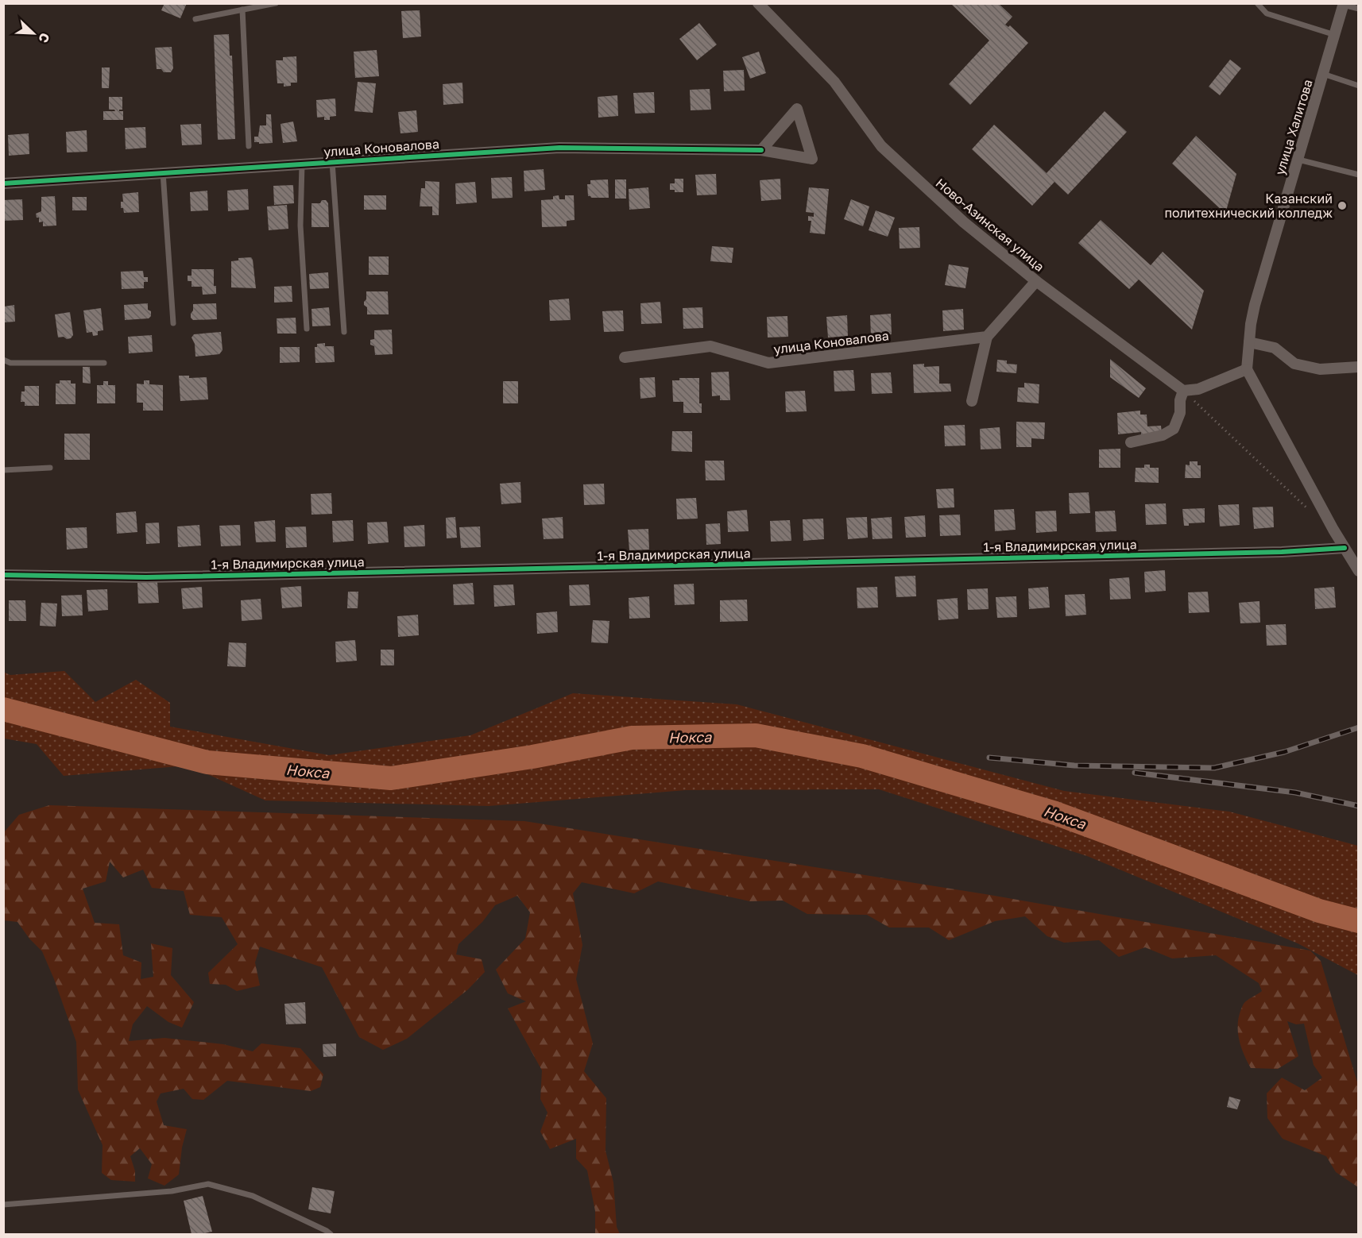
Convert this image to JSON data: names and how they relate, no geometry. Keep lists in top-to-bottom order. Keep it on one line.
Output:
{"streets":{"street":["улица Халитова","улица Коновалова","Ново-Азинская улица","1-я Владимирская улица"]},"water":["Нокса"],"places":["Казанский политехнический колледж"],"north":"bottom right"}
